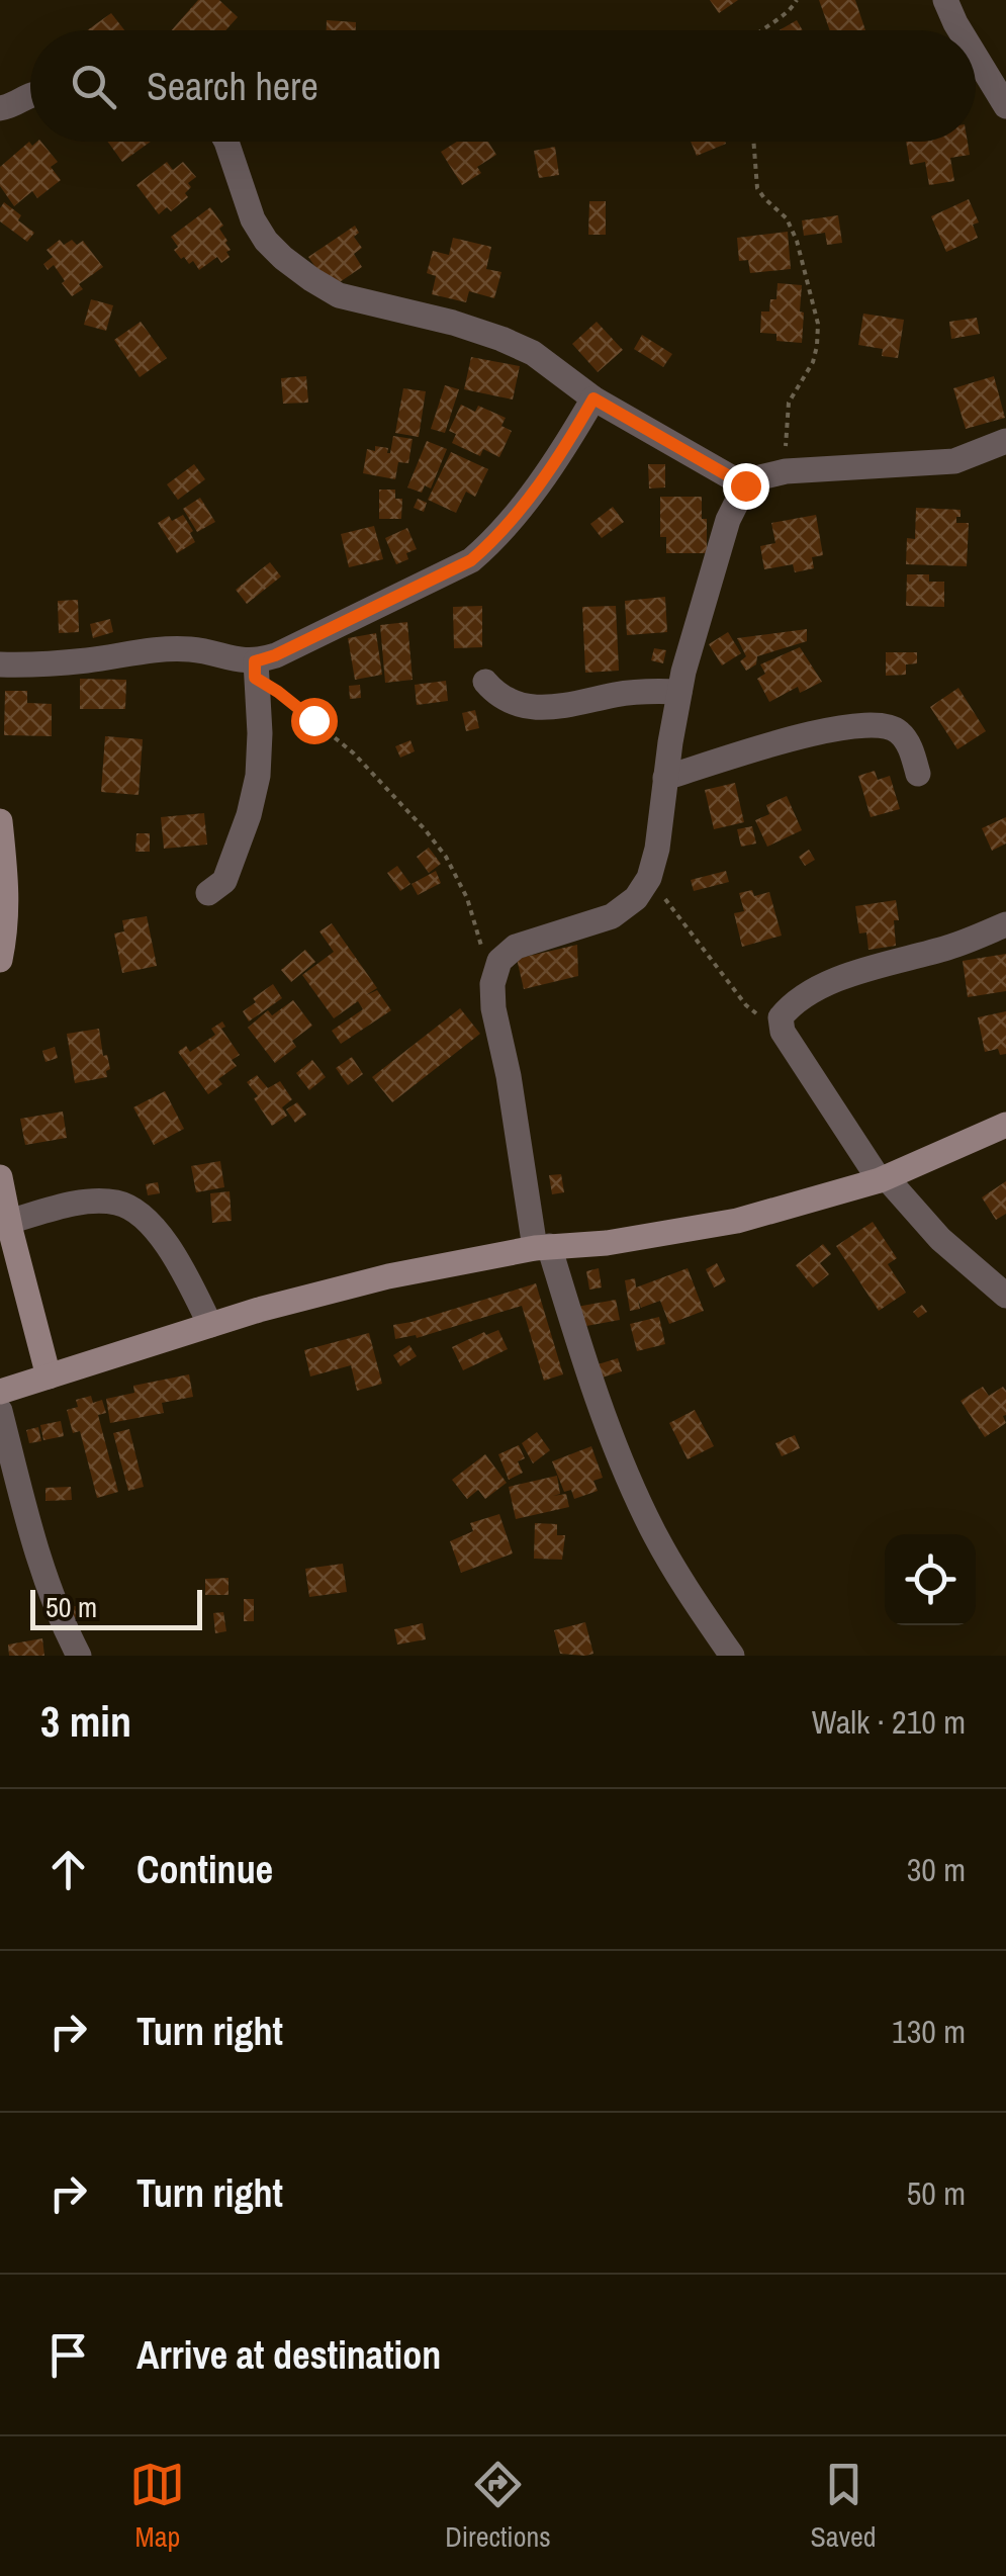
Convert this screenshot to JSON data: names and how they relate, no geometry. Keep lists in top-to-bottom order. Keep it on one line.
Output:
{"scale_bar":"50 m","page":{"search":"Search here","scale":"50 m","heading":["3 min","Walk · 210 m"],"list":[["Continue","30 m"],["Turn right","130 m"],["Turn right","50 m"],"Arrive at destination"],"nav":["Map","Directions","Saved"]}}
